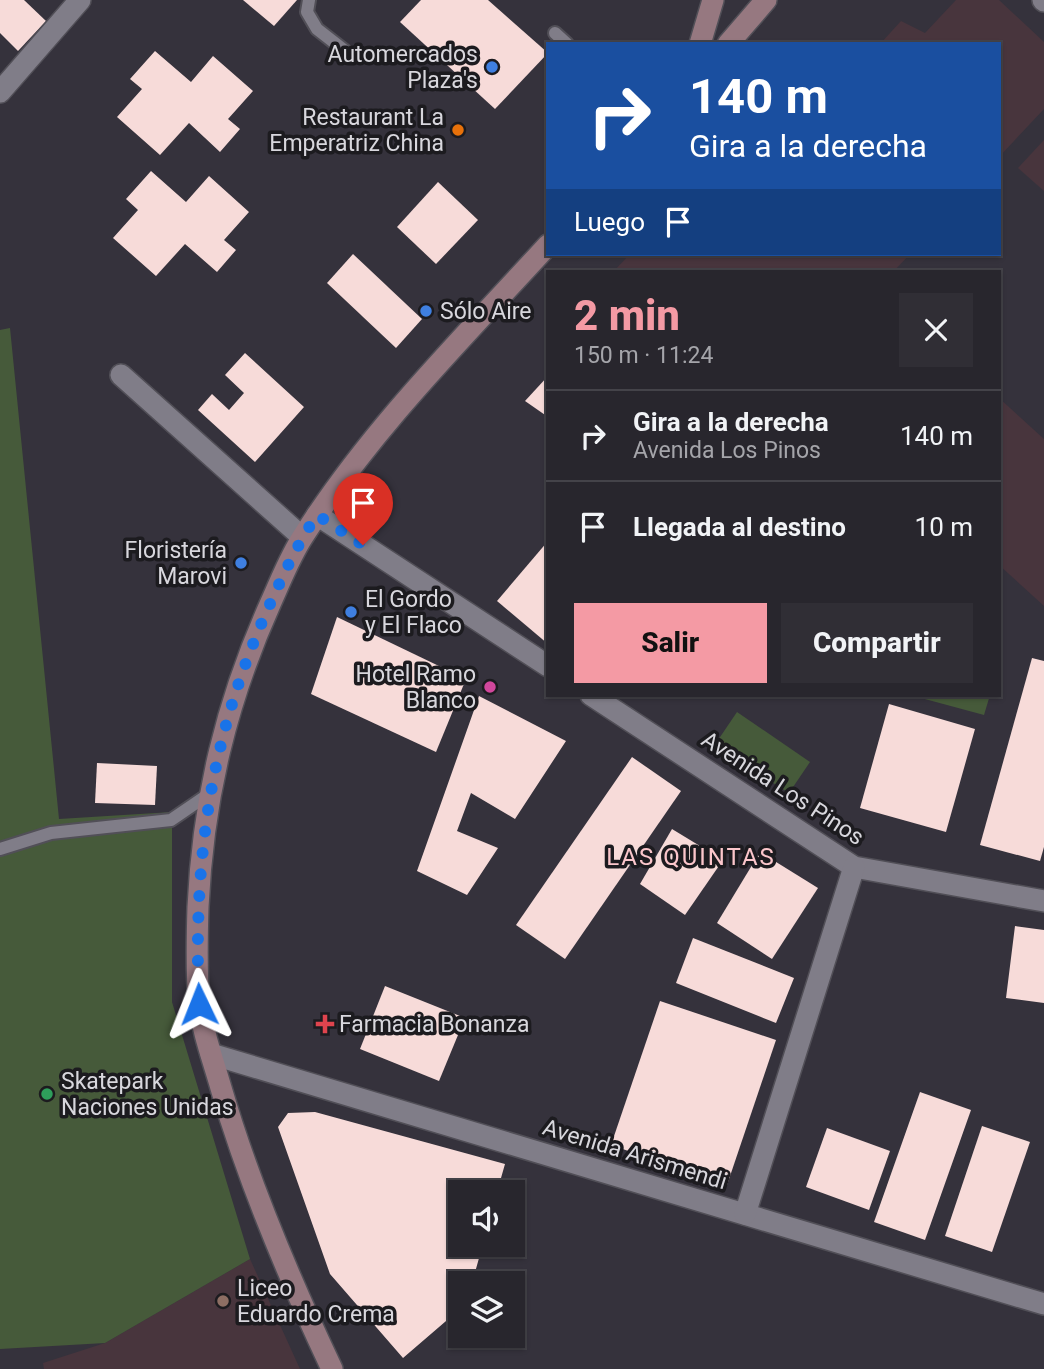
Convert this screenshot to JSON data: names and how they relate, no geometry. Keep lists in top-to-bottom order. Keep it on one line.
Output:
{"streets":{"street":["Avenida Los Pinos","Avenida Arismendi"]},"districts":["LAS QUINTAS"],"places":{"other":["Automercados Plaza's","Restaurant La Emperatriz China","Sólo Aire","Floristería Marovi","El Gordo y El Flaco","Hotel Ramo Blanco","Skatepark Naciones Unidas","Liceo Eduardo Crema"],"health":["Farmacia Bonanza"]},"page":{"turn":["140 m","Gira a la derecha"],"then":"Luego","heading":["2 min","150 m · 11:24"],"list":[{"name":"Gira a la derecha","note":"Avenida Los Pinos","value":"140 m"},{"name":"Llegada al destino","value":"10 m"}],"buttons":["Salir","Compartir"]}}
